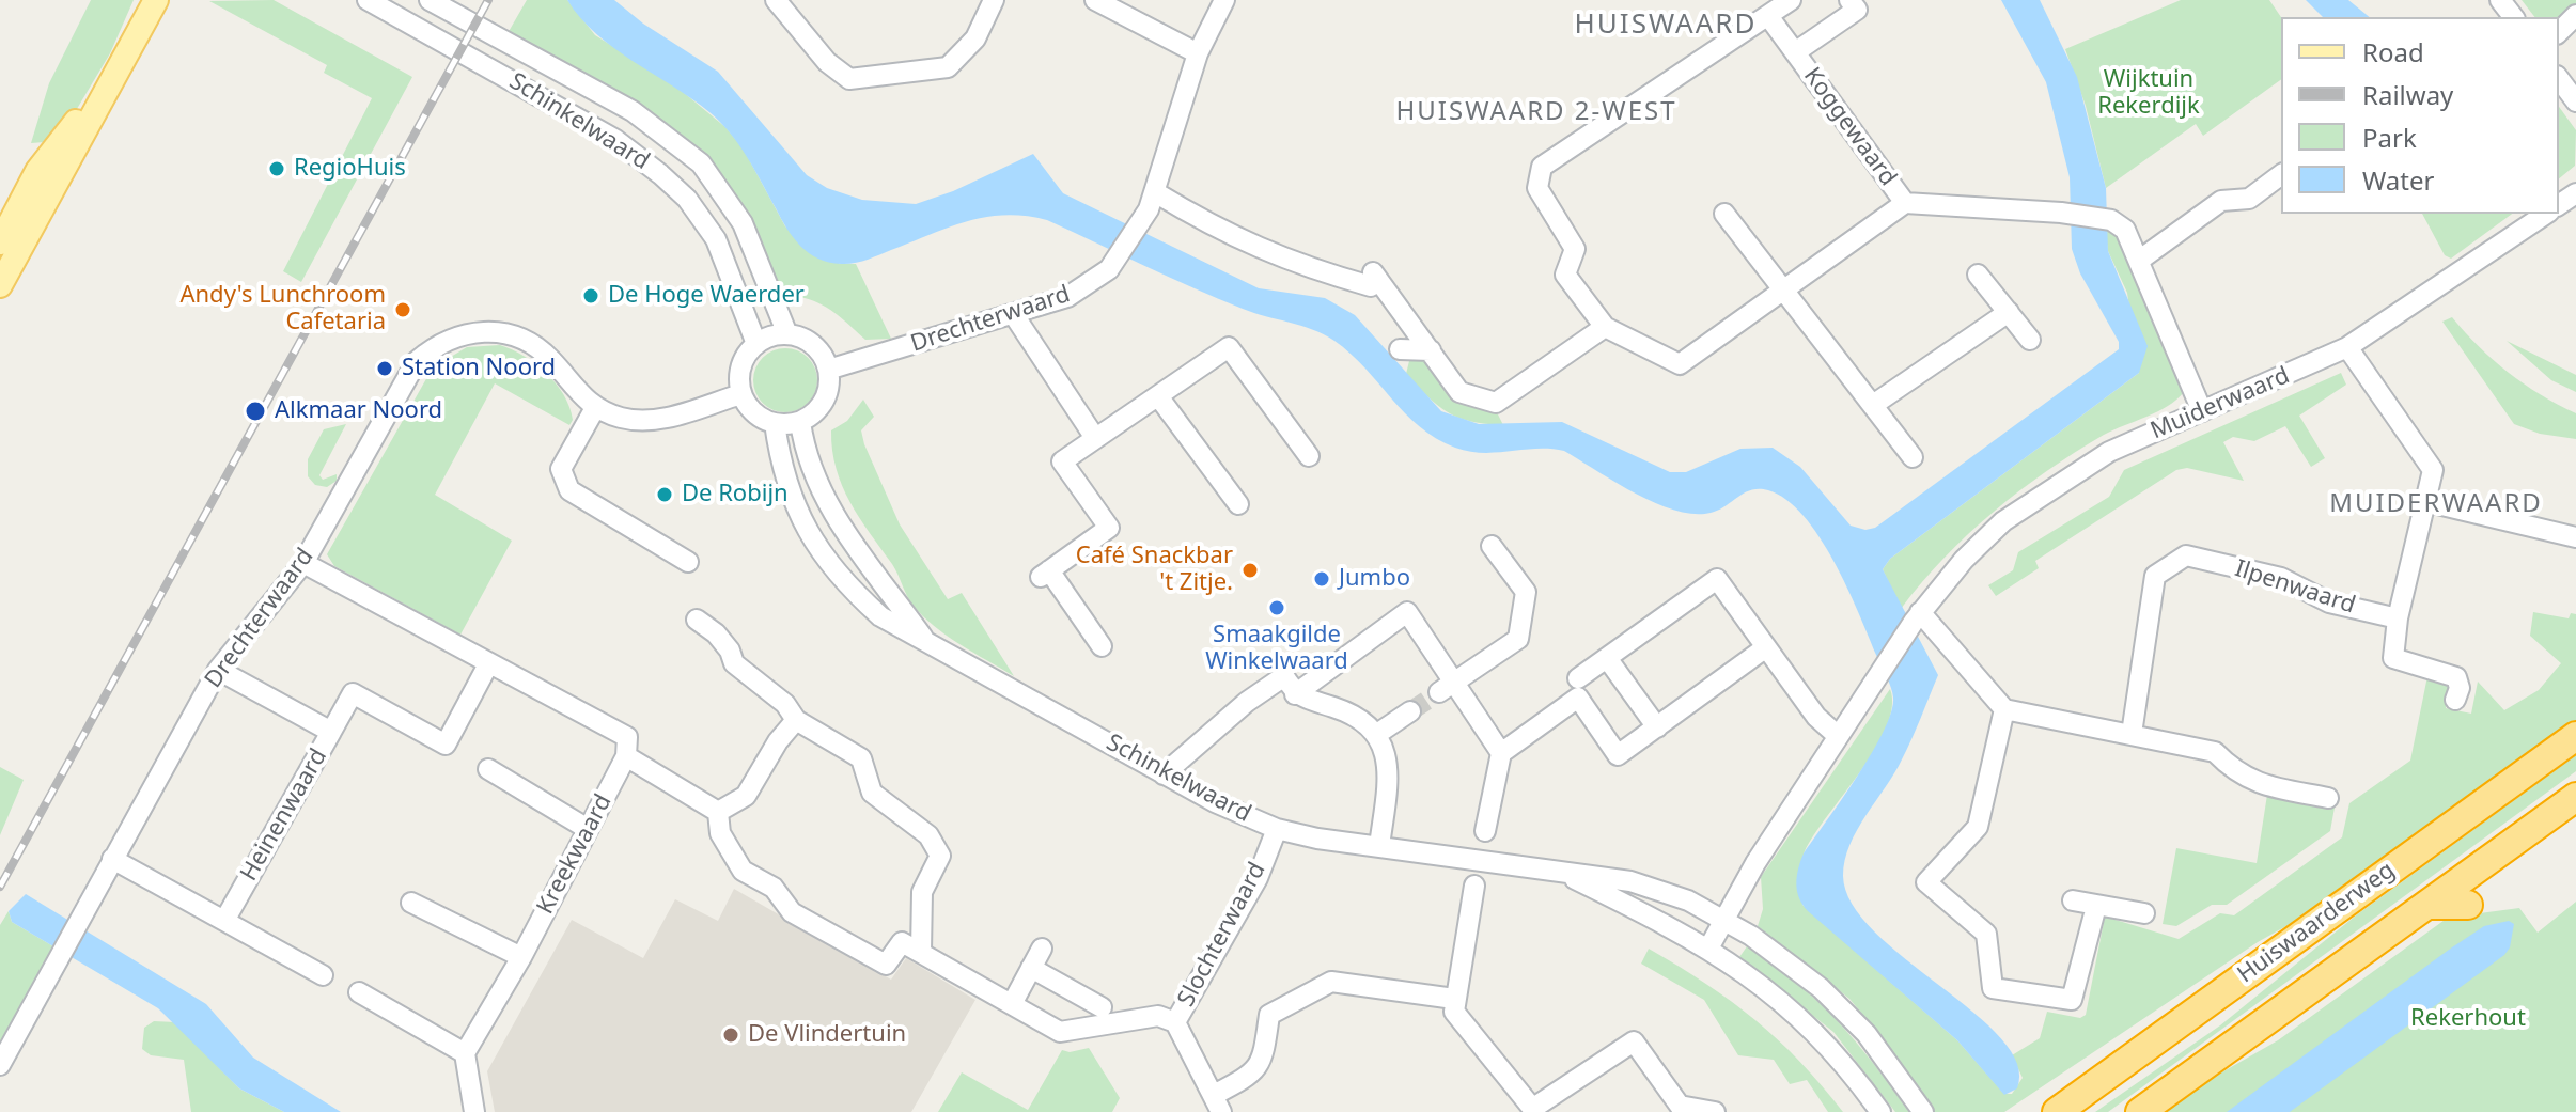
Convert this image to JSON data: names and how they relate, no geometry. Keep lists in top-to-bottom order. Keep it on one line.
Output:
{"streets":{"highway":["Huiswaarderweg"],"street":["Schinkelwaard","Koggewaard","Drechterwaard","Muiderwaard","Ilpenwaard","Heinenwaard","Kreekwaard","Slochterwaard"]},"crossings":[["Schinkelwaard","Drechterwaard"],["Schinkelwaard","Slochterwaard"],["Drechterwaard","Heinenwaard"]],"districts":["HUISWAARD","HUISWAARD 2-WEST","MUIDERWAARD"],"parks":["Wijktuin Rekerdijk","Rekerhout"],"places":["RegioHuis","De Hoge Waerder","Andy's Lunchroom Cafetaria","Station Noord","Alkmaar Noord","De Robijn","Café Snackbar 't Zitje.","Jumbo","Smaakgilde Winkelwaard","De Vlindertuin"],"legend":["Road","Railway","Park","Water"]}
